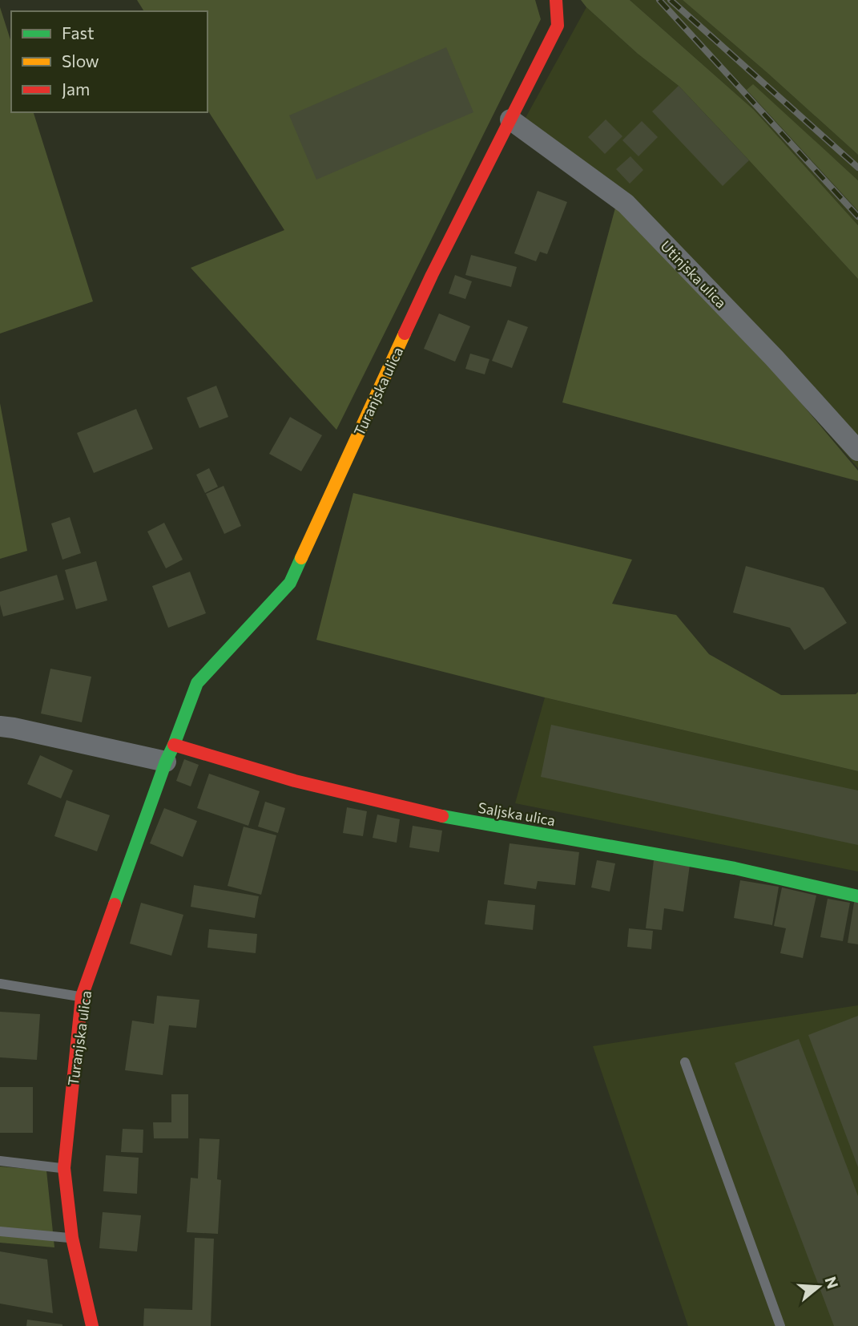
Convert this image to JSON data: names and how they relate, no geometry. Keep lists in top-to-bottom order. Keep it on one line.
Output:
{"streets":{"street":["Utinjska ulica","Turanjska ulica","Saljska ulica"]},"crossings":[["Utinjska ulica","Turanjska ulica"],["Turanjska ulica","Saljska ulica"]],"legend":["Fast","Slow","Jam"],"north":"right"}
